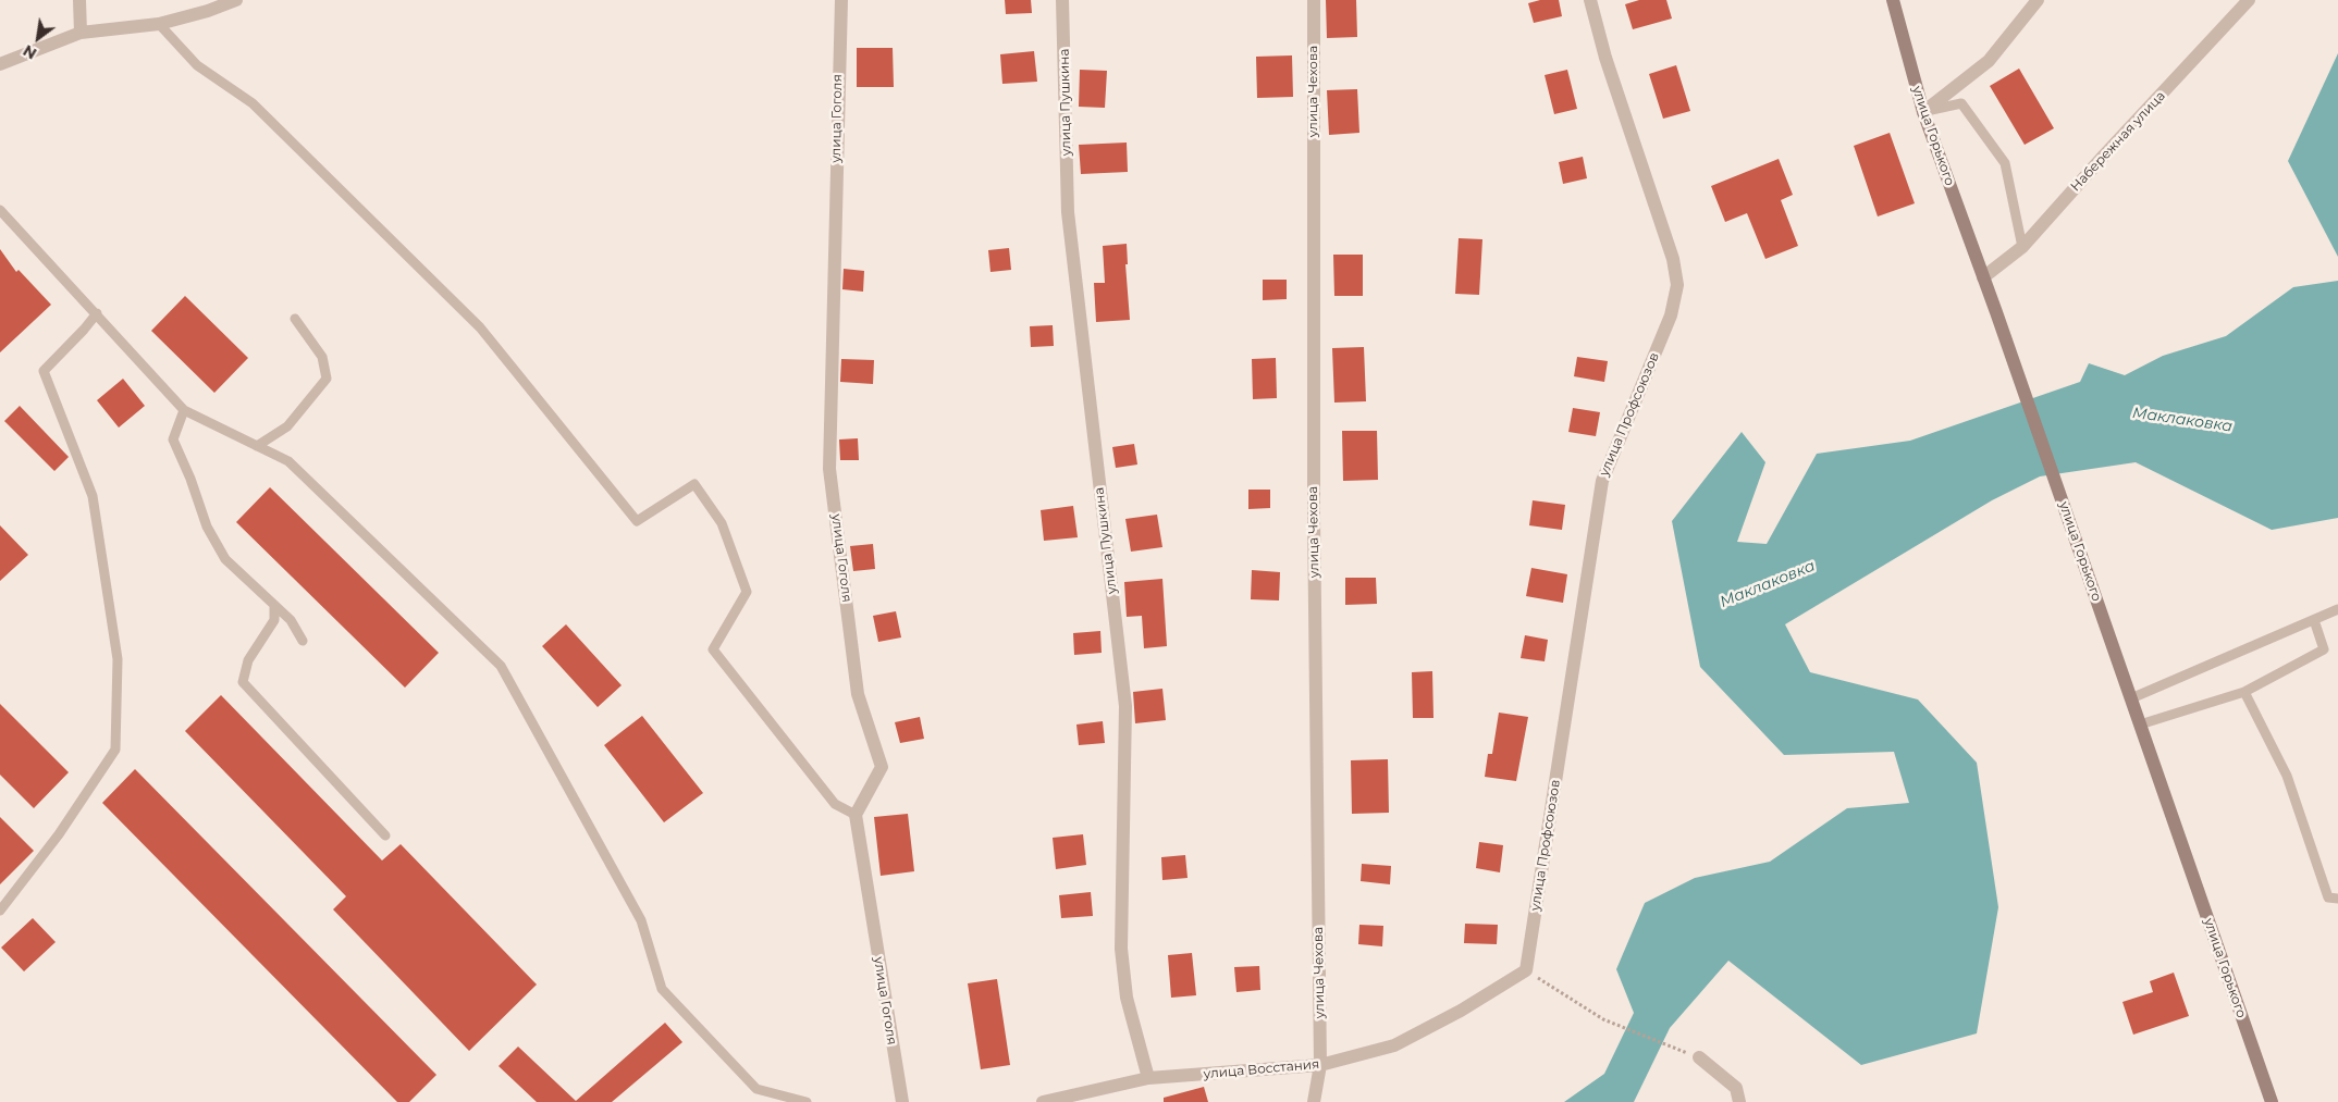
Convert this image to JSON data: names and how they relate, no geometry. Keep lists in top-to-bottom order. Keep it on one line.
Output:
{"streets":{"street":["улица Чехова","улица Пушкина","улица Гоголя","улица Горького","Набережная улица","улица Профсоюзов","улица Восстания"]},"crossings":[["улица Чехова","улица Восстания"],["улица Пушкина","улица Восстания"],["улица Горького","Набережная улица"],["улица Профсоюзов","улица Восстания"]],"water":["Маклаковка"],"north":"bottom left"}
